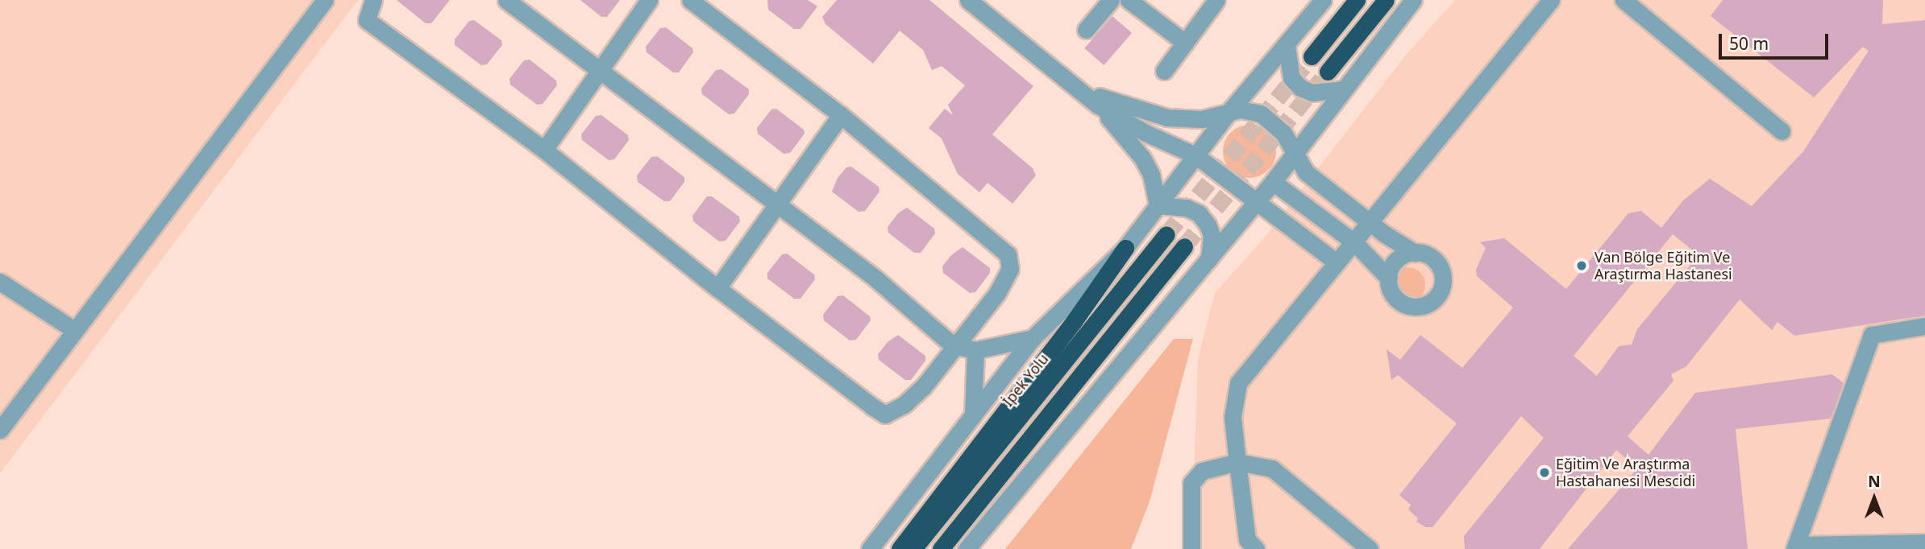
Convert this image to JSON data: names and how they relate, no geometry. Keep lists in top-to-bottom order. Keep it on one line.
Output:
{"streets":{"highway":["İpek Yolu"]},"places":["Van Bölge Eğitim Ve Araştırma Hastanesi","Eğitim Ve Araştırma Hastahanesi Mescidi"],"scale_bar":"50 m","north":"top"}
